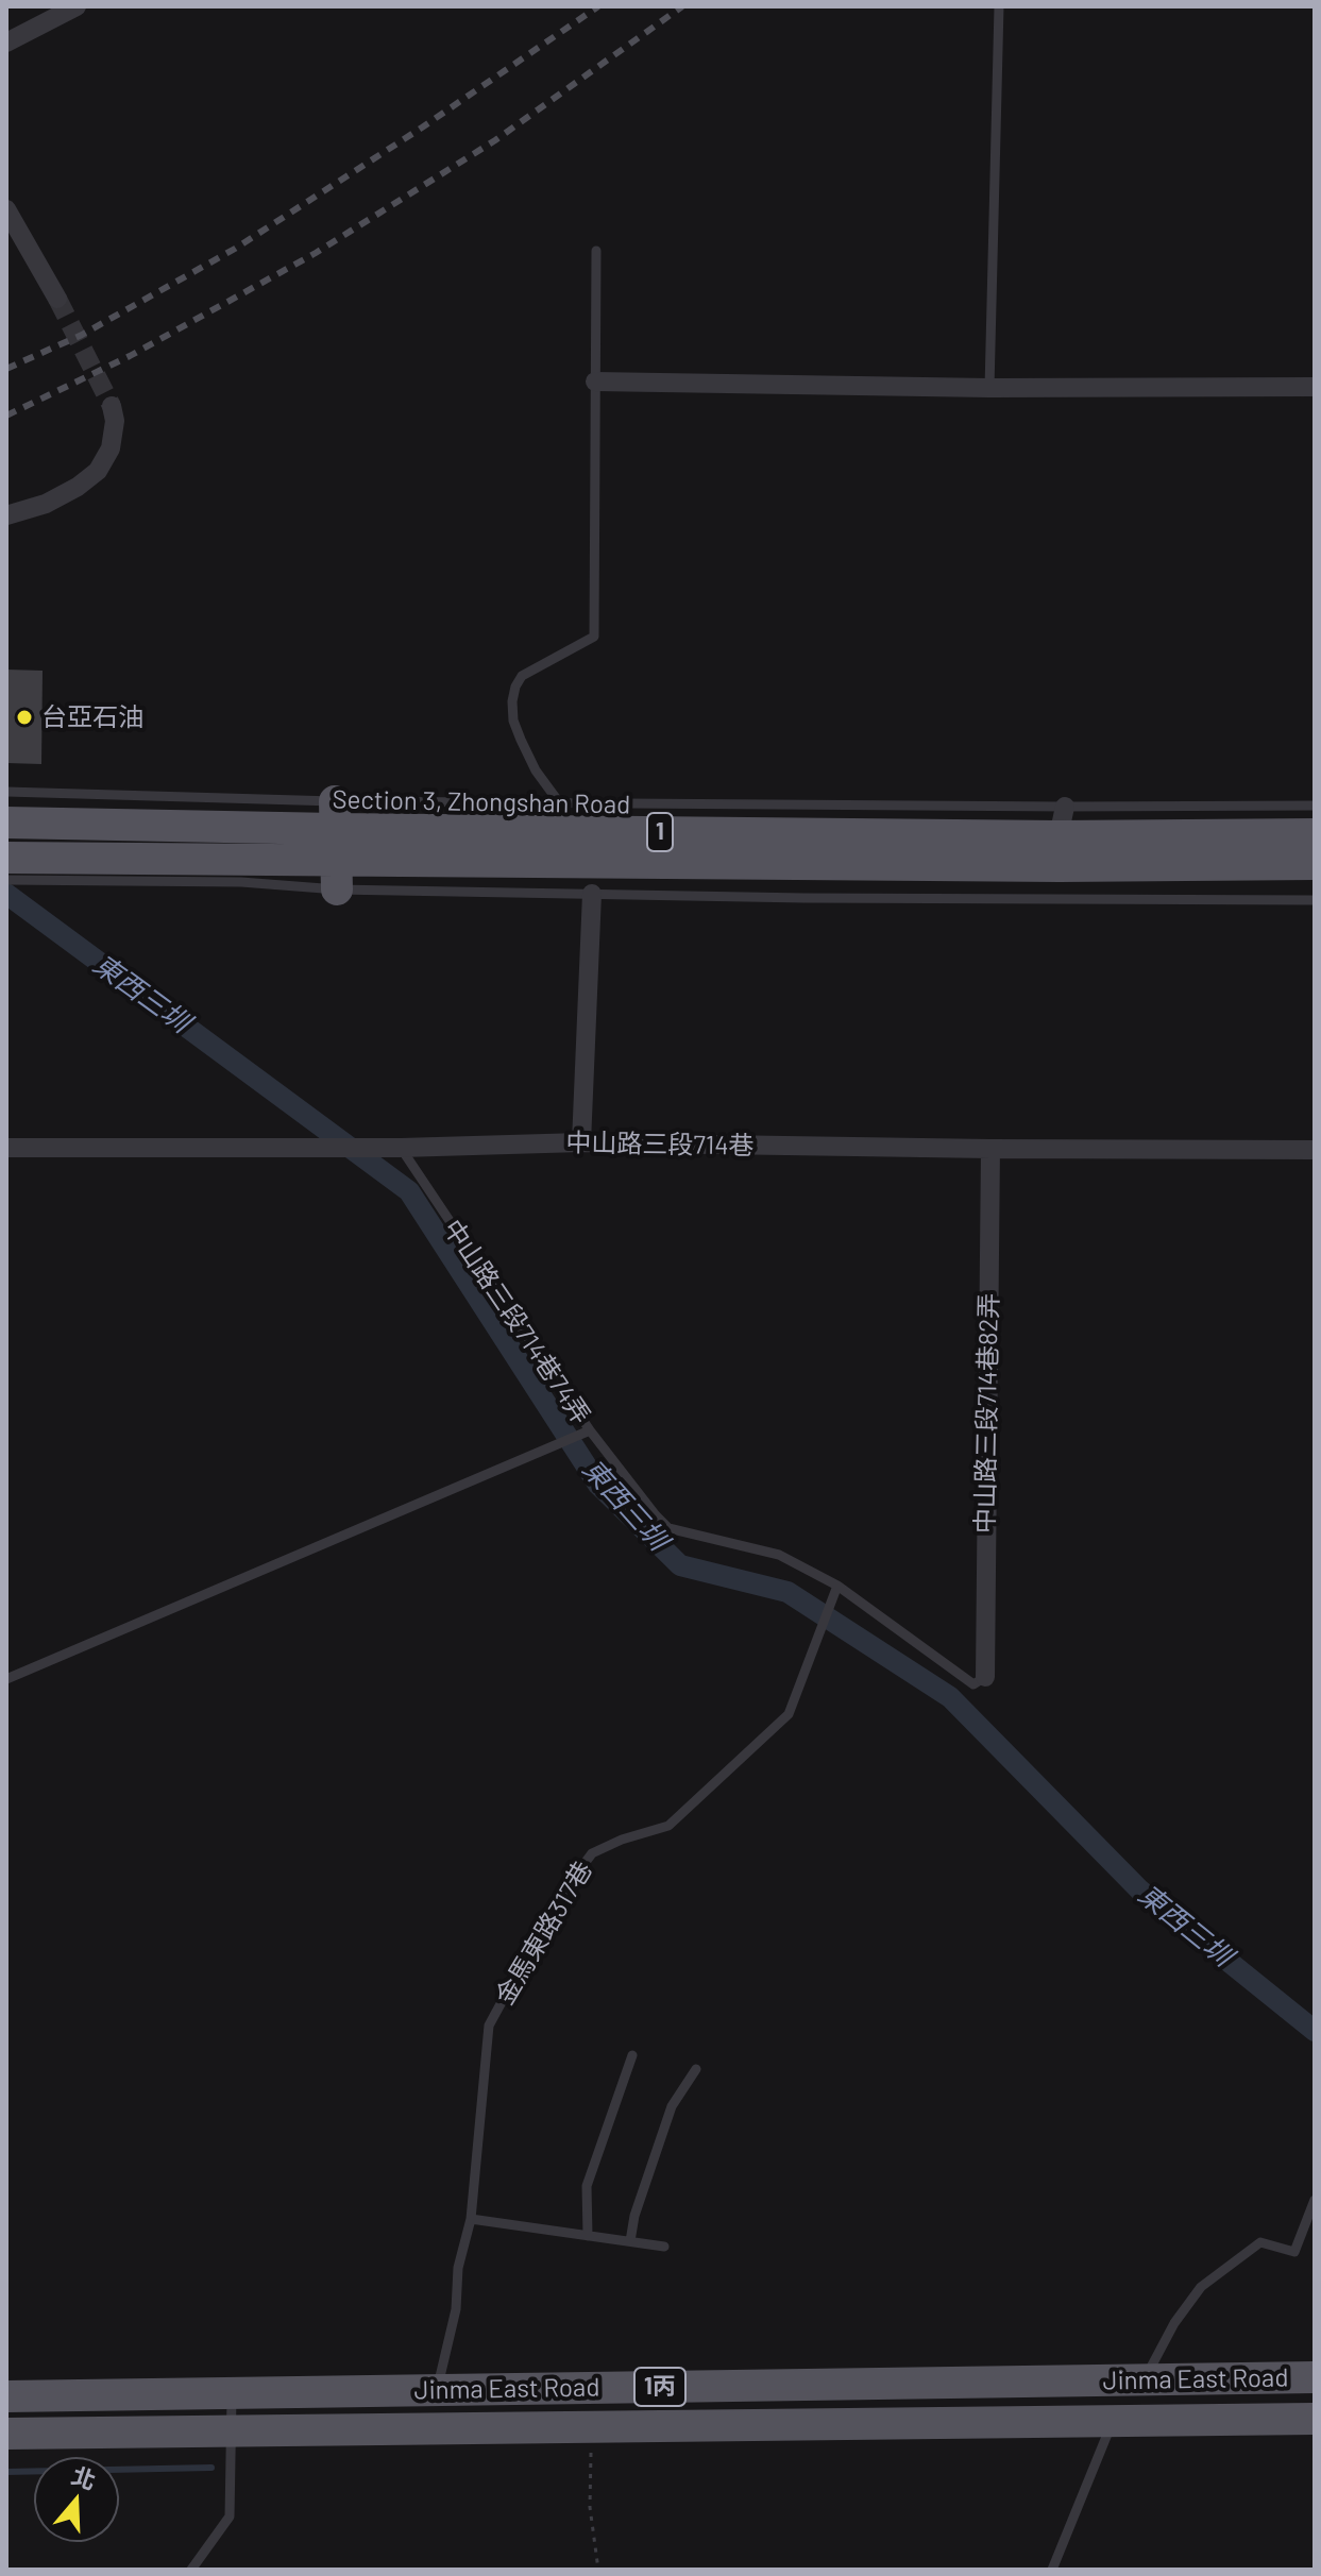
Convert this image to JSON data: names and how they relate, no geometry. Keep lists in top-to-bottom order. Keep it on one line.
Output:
{"streets":{"main road":["Section 3, Zhongshan Road","1","Jinma East Road","1丙"],"street":["中山路三段714巷","中山路三段714巷82弄"],"lane":["中山路三段714巷74弄","金馬東路317巷"]},"crossings":[["Section 3, Zhongshan Road","1"],["中山路三段714巷","中山路三段714巷74弄"],["中山路三段714巷","中山路三段714巷82弄"],["中山路三段714巷74弄","中山路三段714巷82弄"],["中山路三段714巷74弄","金馬東路317巷"],["金馬東路317巷","Jinma East Road"]],"water":["東西三圳"],"places":["台亞石油"],"north":"top"}
